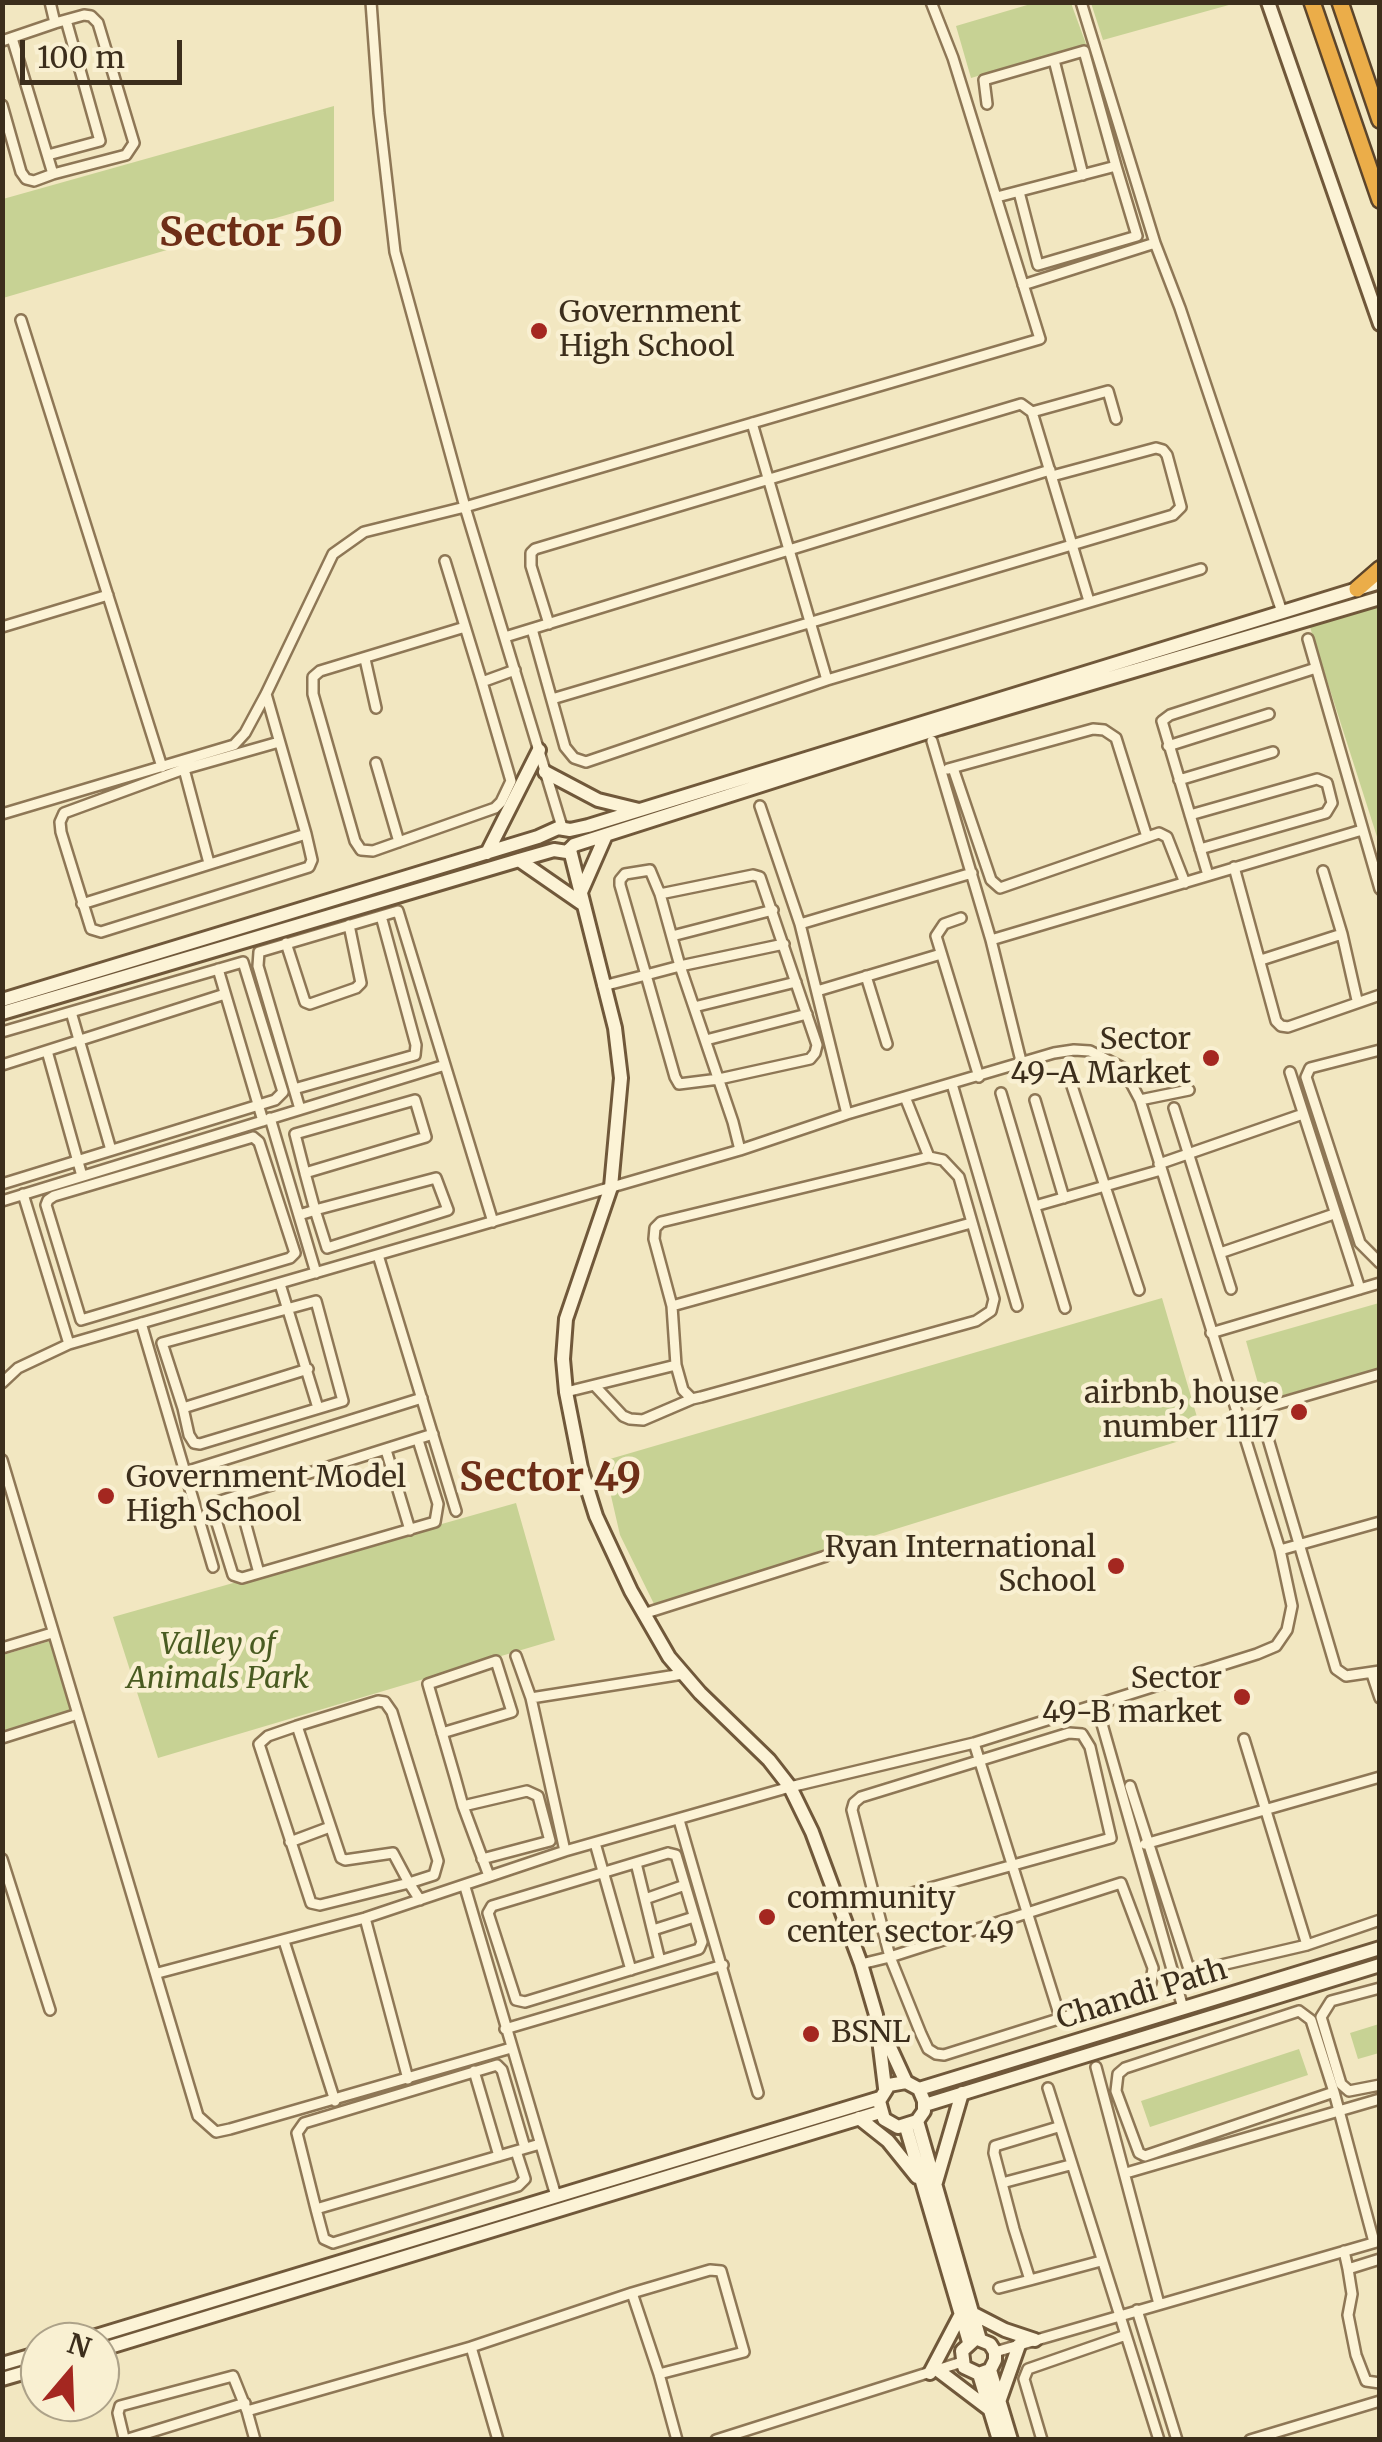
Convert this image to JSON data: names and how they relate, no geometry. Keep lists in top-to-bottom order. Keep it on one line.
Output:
{"streets":{"main road":["Chandi Path"]},"districts":["Sector 50","Sector 49"],"parks":["Valley of Animals Park"],"places":["Government High School","Sector 49-A Market","airbnb, house number 1117","Government Model High School","Ryan International School","Sector 49-B market","community center sector 49","BSNL"],"scale_bar":"100 m","north":"top"}
